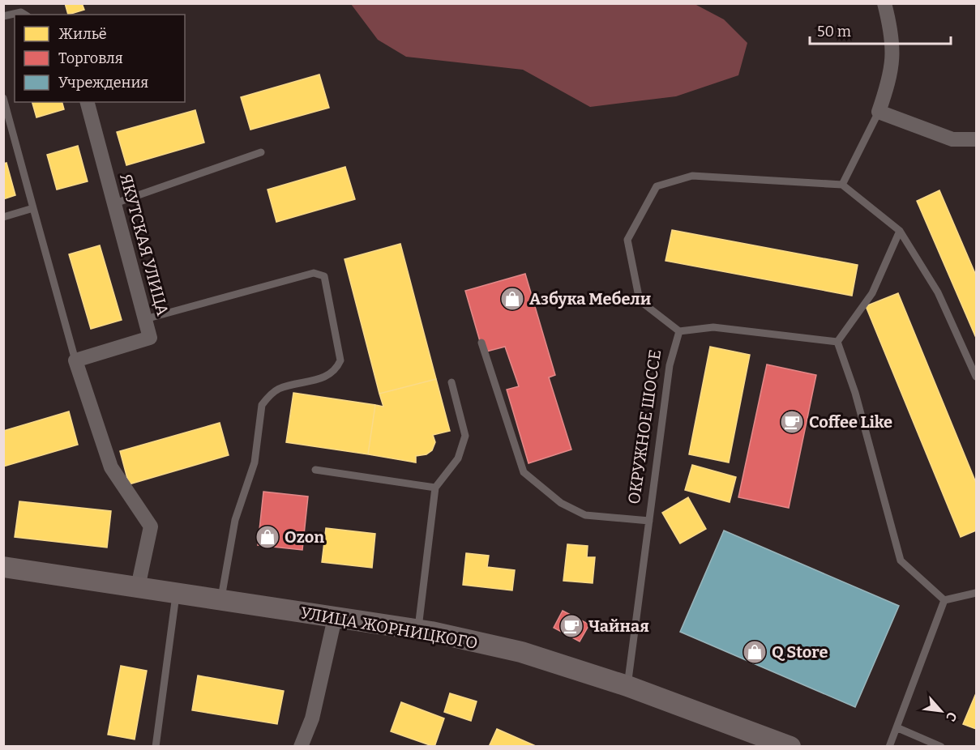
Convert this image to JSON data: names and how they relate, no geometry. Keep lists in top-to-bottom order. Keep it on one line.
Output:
{"streets":{"main road":["УЛИЦА ЖОРНИЦКОГО"],"street":["ЯКУТСКАЯ УЛИЦА"],"lane":["ОКРУЖНОЕ ШОССЕ"]},"crossings":[["ОКРУЖНОЕ ШОССЕ","УЛИЦА ЖОРНИЦКОГО"]],"places":{"shop":["Азбука Мебели","Ozon","Q Store"],"cafe":["Coffee Like","Чайная"]},"legend":["Жильё","Торговля","Учреждения"],"scale_bar":"50 m","north":"bottom right"}
